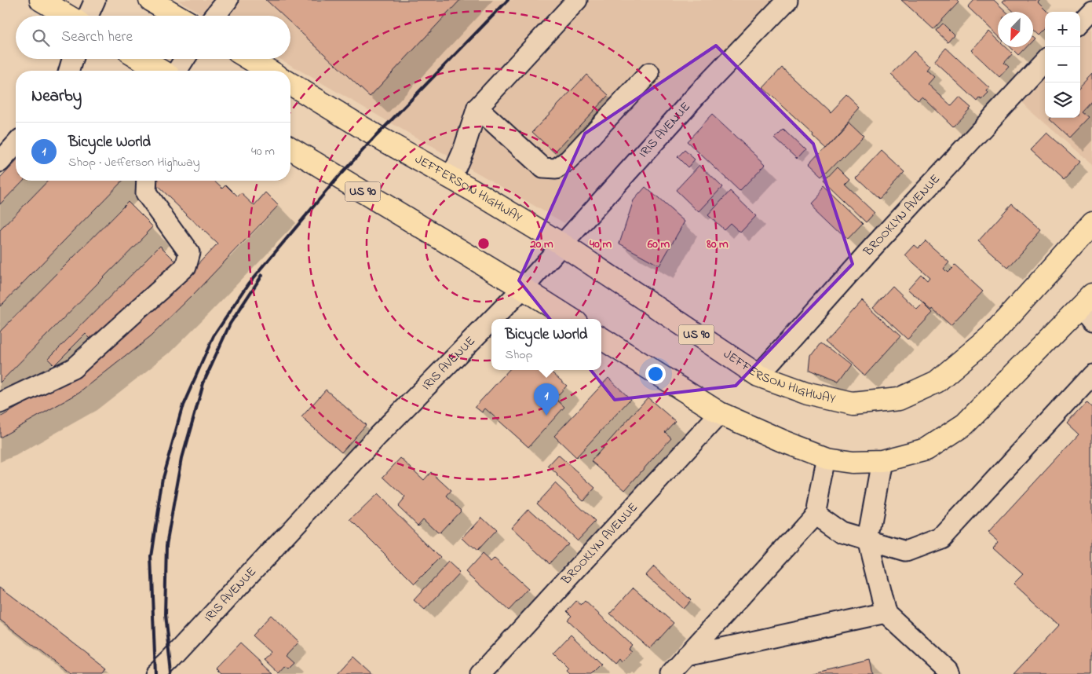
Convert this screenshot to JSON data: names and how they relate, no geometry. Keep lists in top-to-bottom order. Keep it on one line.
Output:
{"streets":{"main road":["JEFFERSON HIGHWAY","US 90"],"street":["IRIS AVENUE","BROOKLYN AVENUE"]},"crossings":[["IRIS AVENUE","JEFFERSON HIGHWAY"],["IRIS AVENUE","US 90"],["JEFFERSON HIGHWAY","BROOKLYN AVENUE"]],"north":"bottom left","page":{"map_buttons":["+","−"],"search":"Search here","heading":"Nearby","list":[{"mark":"1","name":"Bicycle World","note":"Shop · Jefferson Highway","value":"40 m"}],"popup":["Bicycle World","Shop"],"pins":"1"},"rings":["20 m","40 m","60 m","80 m"]}
